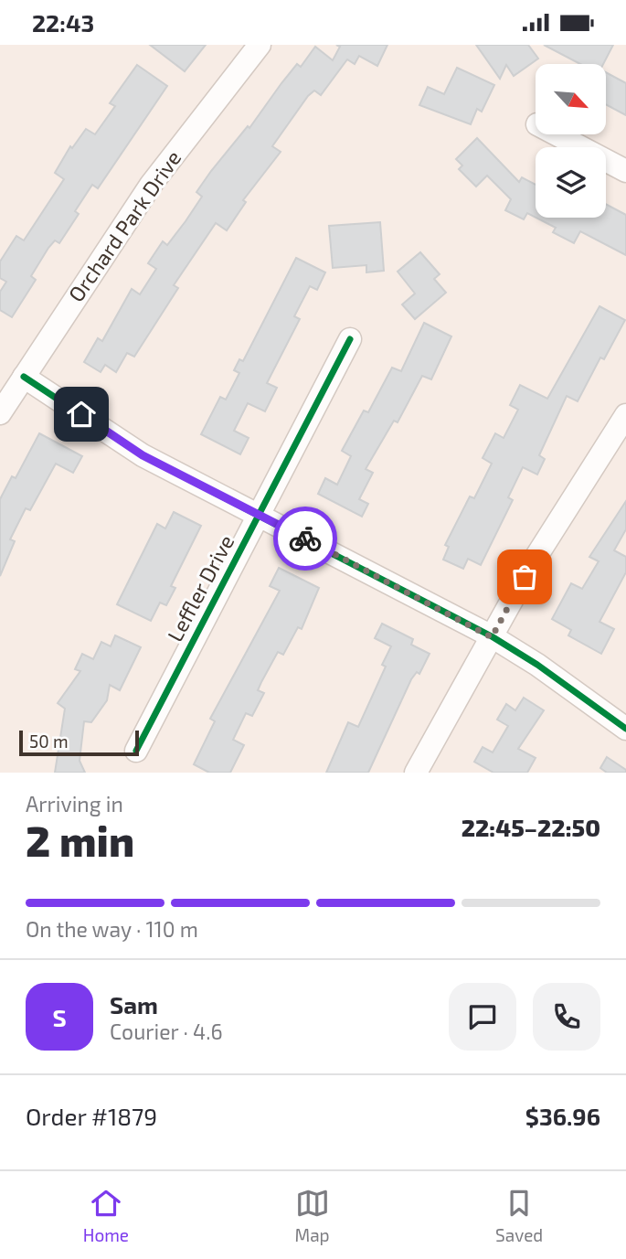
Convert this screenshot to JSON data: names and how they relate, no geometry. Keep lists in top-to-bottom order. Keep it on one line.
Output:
{"streets":{"street":["Orchard Park Drive","Leffler Drive"]},"scale_bar":"50 m","north":"bottom right","page":{"status":"22:43","scale":"50 m","heading":["2 min","Arriving in","22:45–22:50"],"panel":["Sam","Courier · 4.6","Order #1879","$36.96"],"bar":"On the way · 110 m","round":"S","tabs":["Home","Map","Saved"]}}
